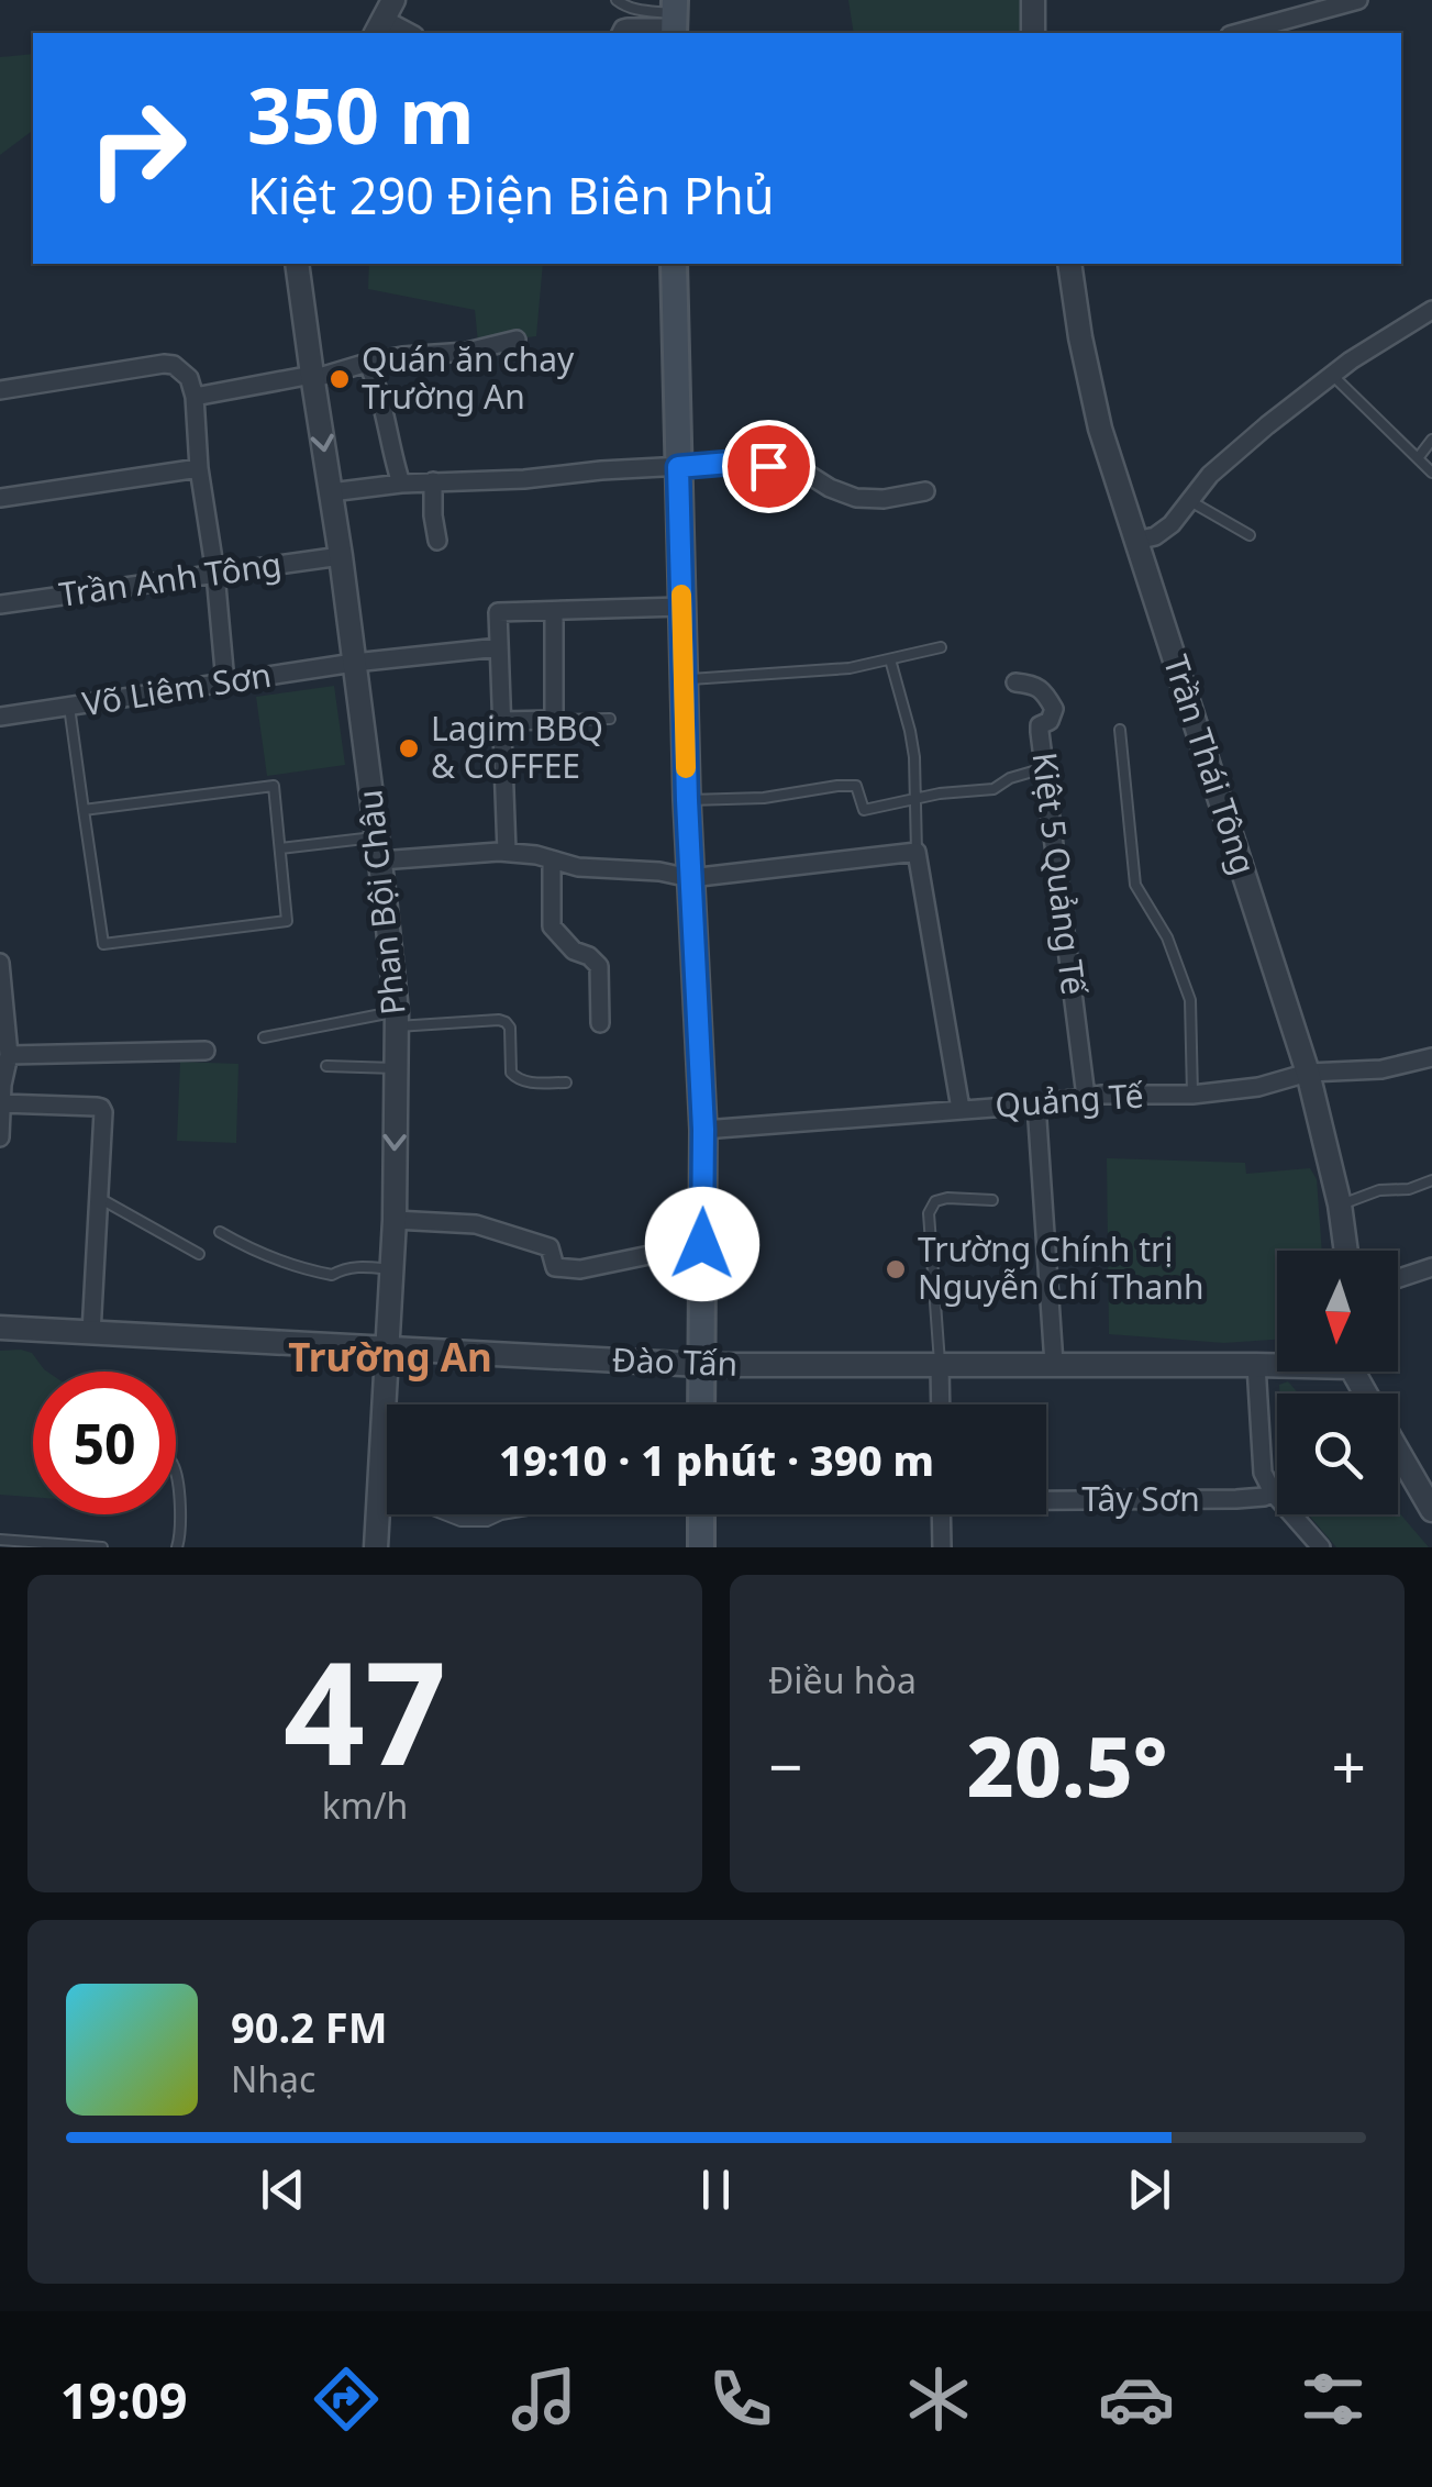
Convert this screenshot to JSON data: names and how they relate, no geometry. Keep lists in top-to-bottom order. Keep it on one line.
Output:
{"streets":{"street":["Trần Anh Tông","Võ Liêm Sơn","Trần Thái Tông","Kiệt 5 Quảng Tế","Phan Bội Châu","Quảng Tế","Đào Tấn","Tây Sơn"]},"crossings":[["Trần Anh Tông","Phan Bội Châu"],["Võ Liêm Sơn","Phan Bội Châu"],["Trần Thái Tông","Quảng Tế"],["Kiệt 5 Quảng Tế","Quảng Tế"],["Phan Bội Châu","Đào Tấn"]],"districts":["Trường An"],"places":["Quán ăn chay Trường An","Lagim BBQ & COFFEE","Trường Chính trị Nguyễn Chí Thanh"],"north":"bottom","page":{"turn":["350 m","Kiệt 290 Điện Biên Phủ"],"limit":"50","trip":"19:10 · 1 phút · 390 m","tile":[["47","km/h"],"Điều hòa"],"heat":["−","20.5°","+"],"song":["90.2 FM","Nhạc"],"tabs":"19:09"}}
